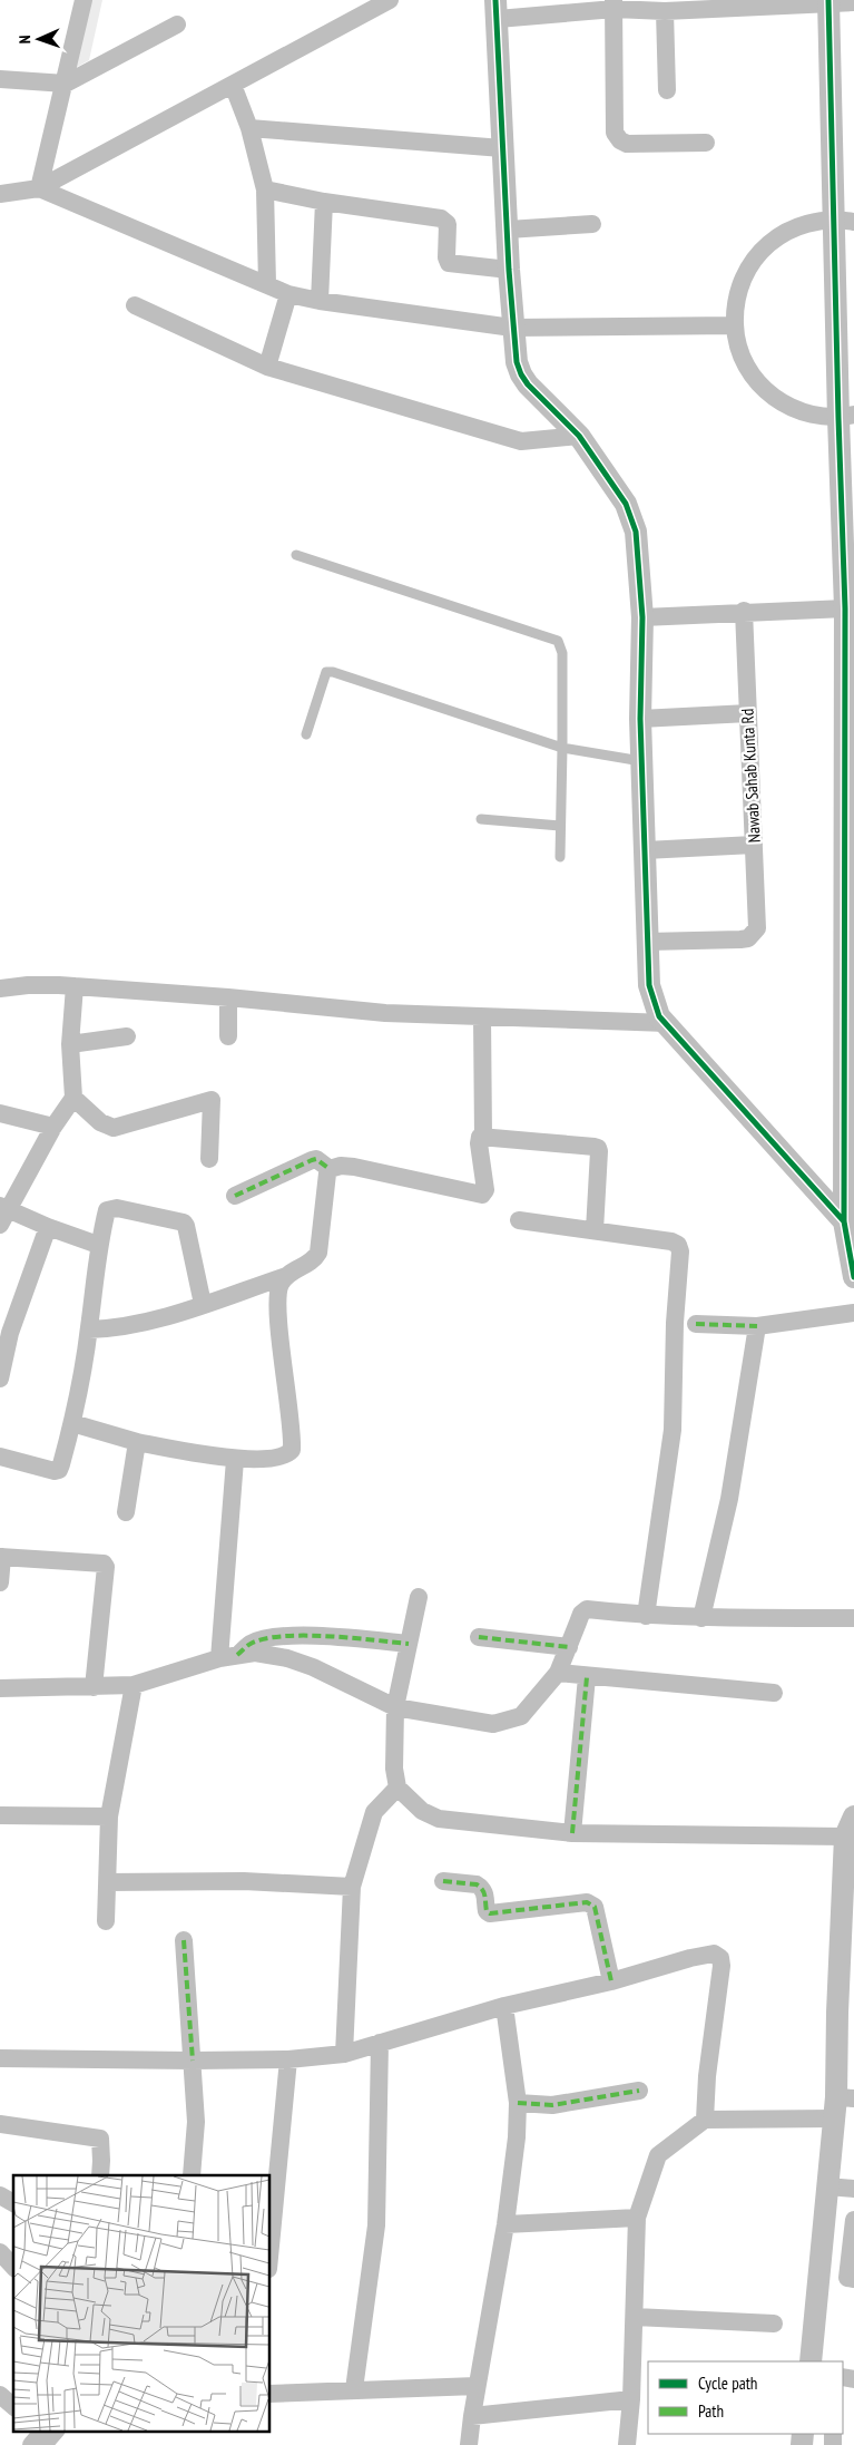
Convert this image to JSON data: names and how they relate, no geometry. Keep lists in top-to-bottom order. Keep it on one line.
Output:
{"streets":{"street":["Nawab Sahab Kunta Rd"]},"legend":["Cycle path","Path"],"north":"left"}
